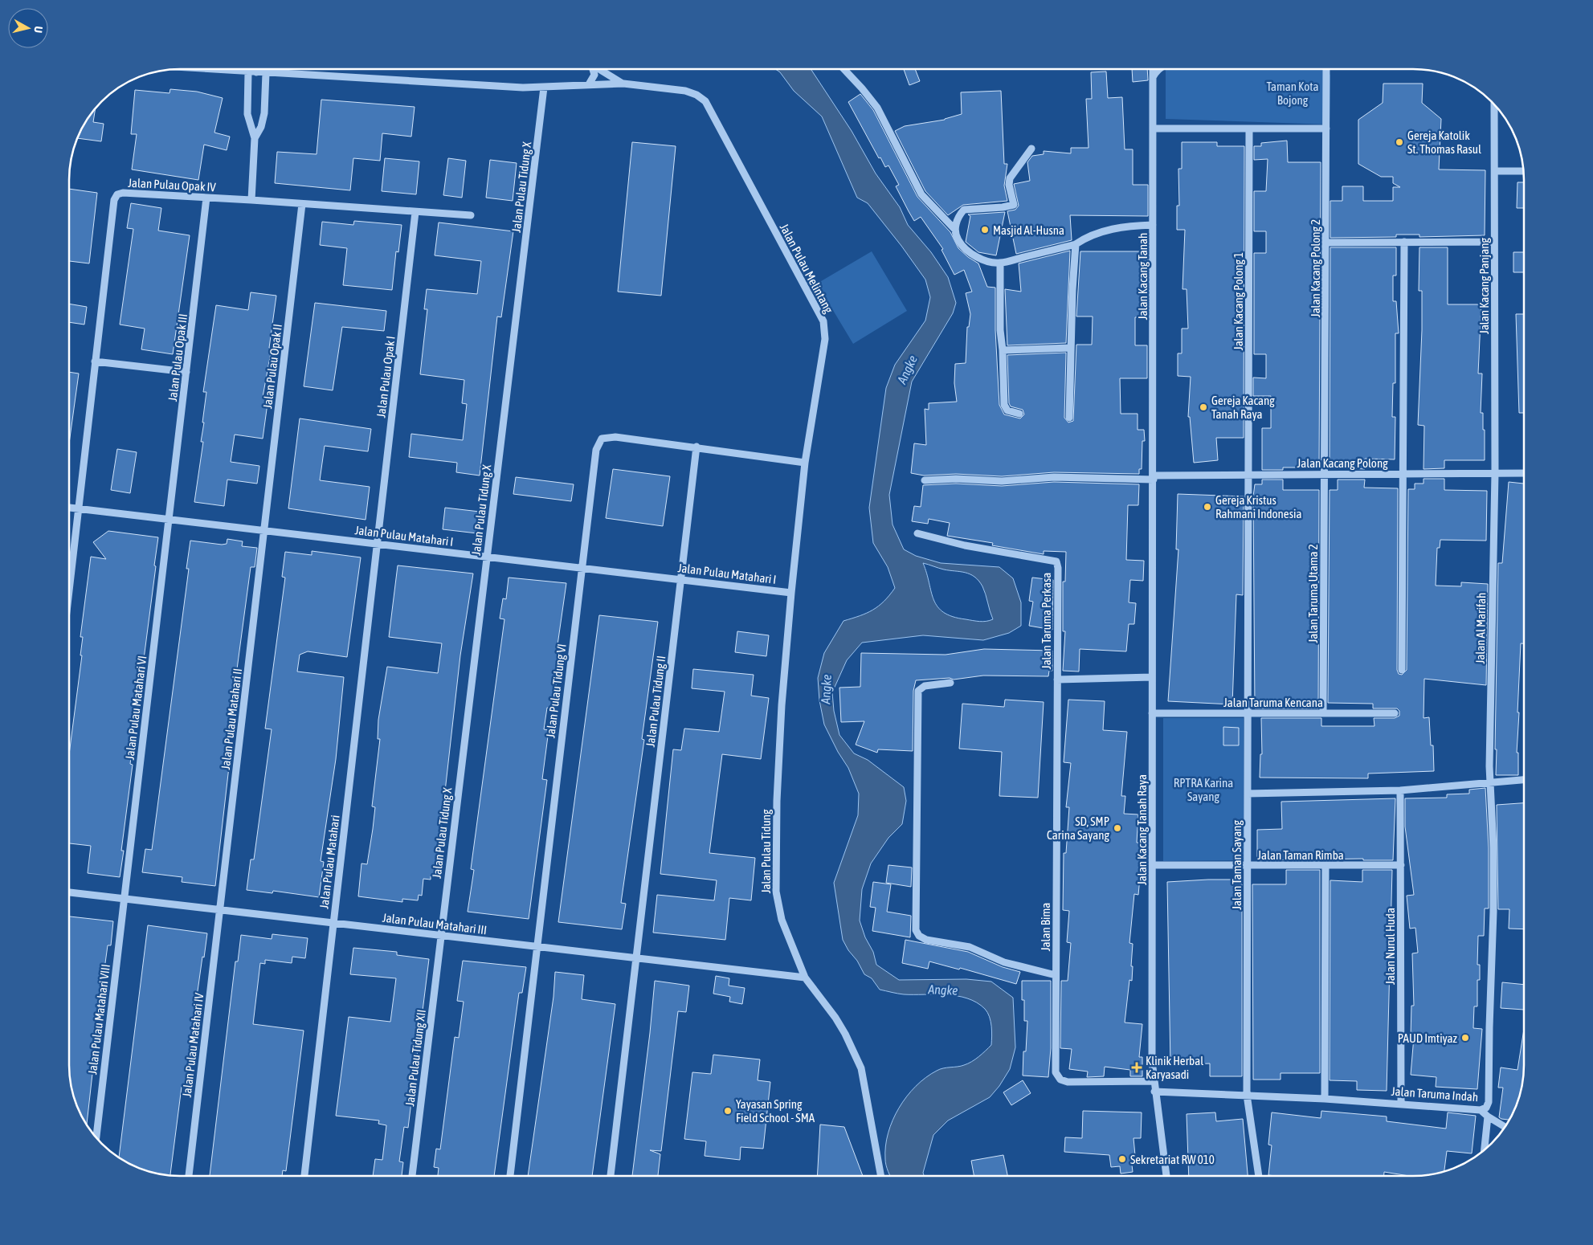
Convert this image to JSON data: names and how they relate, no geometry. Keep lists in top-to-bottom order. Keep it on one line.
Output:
{"streets":{"street":["Jalan Pulau Opak IV","Jalan Pulau Tidung X","Jalan Pulau Melintang","Jalan Kacang Polong 2","Jalan Kacang Tanah","Jalan Kacang Panjang","Jalan Kacang Polong 1","Jalan Pulau Opak III","Jalan Pulau Opak II","Jalan Pulau Opak I","Jalan Kacang Polong","Jalan Pulau Matahari I","Jalan Taruma Utama 2","Jalan Taruma Perkasa","Jalan Al Marifah","Jalan Pulau Tidung VI","Jalan Pulau Tidung II","Jalan Taruma Kencana","Jalan Pulau Matahari VI","Jalan Pulau Matahari II","Jalan Kacang Tanah Raya","Jalan Pulau Tidung","Jalan Taman Rimba","Jalan Pulau Matahari","Jalan Taman Sayang","Jalan Pulau Matahari III","Jalan Bima","Jalan Nurul Huda","Jalan Pulau Matahari VIII","Jalan Pulau Matahari IV","Jalan Pulau Tidung XII","Jalan Taruma Indah"]},"crossings":[["Jalan Pulau Opak IV","Jalan Pulau Opak III"],["Jalan Pulau Opak IV","Jalan Pulau Opak II"],["Jalan Pulau Opak IV","Jalan Pulau Opak I"],["Jalan Pulau Opak IV","Jalan Pulau Matahari I"],["Jalan Pulau Tidung X","Jalan Pulau Melintang"],["Jalan Pulau Tidung X","Jalan Pulau Matahari I"],["Jalan Pulau Tidung X","Jalan Pulau Matahari III"],["Jalan Pulau Tidung X","Jalan Pulau Tidung XII"],["Jalan Pulau Melintang","Jalan Pulau Matahari I"],["Jalan Pulau Melintang","Jalan Pulau Tidung"],["Jalan Kacang Polong 2","Jalan Kacang Polong"],["Jalan Kacang Polong 2","Jalan Taruma Utama 2"],["Jalan Kacang Tanah","Jalan Kacang Polong"],["Jalan Kacang Tanah","Jalan Kacang Tanah Raya"],["Jalan Kacang Panjang","Jalan Kacang Polong"],["Jalan Kacang Panjang","Jalan Al Marifah"],["Jalan Kacang Polong 1","Jalan Kacang Polong"],["Jalan Kacang Polong 1","Jalan Taman Sayang"],["Jalan Pulau Opak III","Jalan Pulau Matahari I"],["Jalan Pulau Opak III","Jalan Pulau Matahari VI"],["Jalan Pulau Opak II","Jalan Pulau Matahari I"],["Jalan Pulau Opak II","Jalan Pulau Matahari II"],["Jalan Pulau Opak I","Jalan Pulau Matahari I"],["Jalan Pulau Opak I","Jalan Pulau Matahari"],["Jalan Kacang Polong","Jalan Taruma Utama 2"],["Jalan Kacang Polong","Jalan Al Marifah"],["Jalan Kacang Polong","Jalan Kacang Tanah Raya"],["Jalan Kacang Polong","Jalan Taman Sayang"],["Jalan Pulau Matahari I","Jalan Pulau Tidung VI"],["Jalan Pulau Matahari I","Jalan Pulau Tidung II"],["Jalan Pulau Matahari I","Jalan Pulau Matahari VI"],["Jalan Pulau Matahari I","Jalan Pulau Matahari II"],["Jalan Pulau Matahari I","Jalan Pulau Tidung"],["Jalan Pulau Matahari I","Jalan Pulau Matahari"],["Jalan Taruma Utama 2","Jalan Taruma Kencana"],["Jalan Taruma Perkasa","Jalan Kacang Tanah Raya"],["Jalan Taruma Perkasa","Jalan Bima"],["Jalan Al Marifah","Jalan Taruma Indah"],["Jalan Pulau Tidung VI","Jalan Pulau Tidung II"],["Jalan Pulau Tidung VI","Jalan Pulau Matahari III"],["Jalan Pulau Tidung II","Jalan Pulau Matahari III"],["Jalan Taruma Kencana","Jalan Kacang Tanah Raya"],["Jalan Taruma Kencana","Jalan Taman Sayang"],["Jalan Pulau Matahari VI","Jalan Pulau Matahari III"],["Jalan Pulau Matahari VI","Jalan Pulau Matahari VIII"],["Jalan Pulau Matahari II","Jalan Pulau Matahari III"],["Jalan Pulau Matahari II","Jalan Pulau Matahari IV"],["Jalan Kacang Tanah Raya","Jalan Taman Rimba"],["Jalan Kacang Tanah Raya","Jalan Bima"],["Jalan Kacang Tanah Raya","Jalan Taruma Indah"],["Jalan Pulau Tidung","Jalan Pulau Matahari III"],["Jalan Taman Rimba","Jalan Taman Sayang"],["Jalan Taman Rimba","Jalan Nurul Huda"],["Jalan Pulau Matahari","Jalan Pulau Matahari III"],["Jalan Taman Sayang","Jalan Taruma Indah"],["Jalan Pulau Matahari III","Jalan Pulau Matahari VIII"],["Jalan Pulau Matahari III","Jalan Pulau Matahari IV"],["Jalan Pulau Matahari III","Jalan Pulau Tidung XII"],["Jalan Nurul Huda","Jalan Taruma Indah"]],"water":["Angke"],"parks":["Taman Kota Bojong","RPTRA Karina Sayang"],"places":{"other":["Gereja Katolik St. Thomas Rasul","Masjid Al-Husna","Gereja Kacang Tanah Raya","Gereja Kristus Rahmani Indonesia","SD, SMP Carina Sayang","PAUD Imtiyaz","Yayasan Spring Field School - SMA","Sekretariat RW 010"],"health":["Klinik Herbal Karyasadi"]},"north":"right"}
